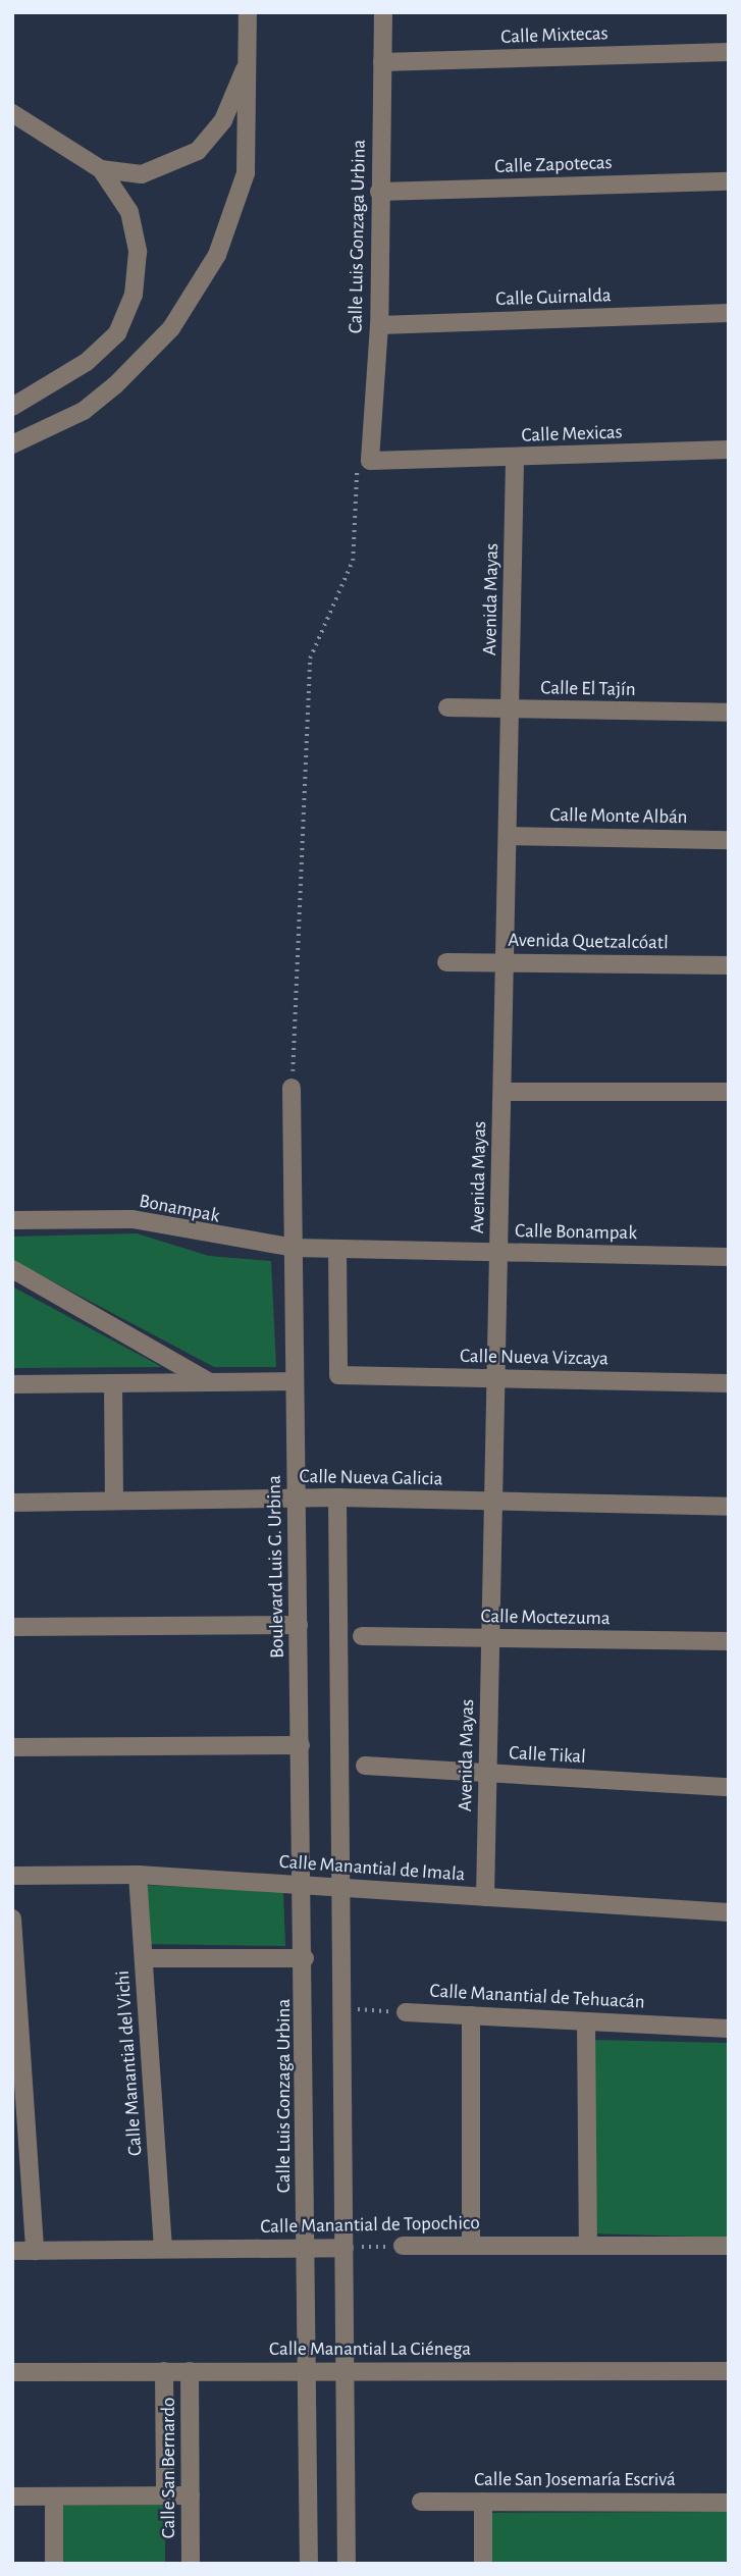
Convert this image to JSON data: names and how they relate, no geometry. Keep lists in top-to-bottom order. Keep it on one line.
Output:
{"streets":{"street":["Calle Mixtecas","Calle Zapotecas","Calle Luis Gonzaga Urbina","Calle Guirnalda","Calle Mexicas","Avenida Mayas","Calle El Tajín","Calle Monte Albán","Avenida Quetzalcóatl","Bonampak","Calle Bonampak","Calle Nueva Vizcaya","Calle Nueva Galicia","Boulevard Luis G. Urbina","Calle Moctezuma","Calle Tikal","Calle Manantial de Imala","Calle Manantial de Tehuacán","Calle Manantial del Vichi","Calle Manantial de Topochico","Calle Manantial La Ciénega","Calle San Bernardo","Calle San Josemaría Escrivá"]},"crossings":[["Calle Mixtecas","Calle Luis Gonzaga Urbina"],["Calle Zapotecas","Calle Luis Gonzaga Urbina"],["Calle Luis Gonzaga Urbina","Calle Guirnalda"],["Calle Luis Gonzaga Urbina","Calle Mexicas"],["Calle Luis Gonzaga Urbina","Boulevard Luis G. Urbina"],["Calle Luis Gonzaga Urbina","Calle Manantial de Imala"],["Calle Luis Gonzaga Urbina","Calle Manantial de Topochico"],["Calle Luis Gonzaga Urbina","Calle Manantial La Ciénega"],["Calle Mexicas","Avenida Mayas"],["Avenida Mayas","Calle El Tajín"],["Avenida Mayas","Calle Monte Albán"],["Avenida Mayas","Avenida Quetzalcóatl"],["Avenida Mayas","Calle Bonampak"],["Avenida Mayas","Calle Nueva Vizcaya"],["Avenida Mayas","Calle Nueva Galicia"],["Avenida Mayas","Calle Moctezuma"],["Avenida Mayas","Calle Tikal"],["Avenida Mayas","Calle Manantial de Imala"],["Bonampak","Calle Bonampak"],["Bonampak","Boulevard Luis G. Urbina"],["Calle Bonampak","Calle Nueva Vizcaya"],["Calle Bonampak","Boulevard Luis G. Urbina"],["Calle Nueva Galicia","Boulevard Luis G. Urbina"],["Boulevard Luis G. Urbina","Calle Manantial de Imala"],["Calle Manantial de Imala","Calle Manantial del Vichi"],["Calle Manantial del Vichi","Calle Manantial de Topochico"],["Calle Manantial La Ciénega","Calle San Bernardo"]]}
